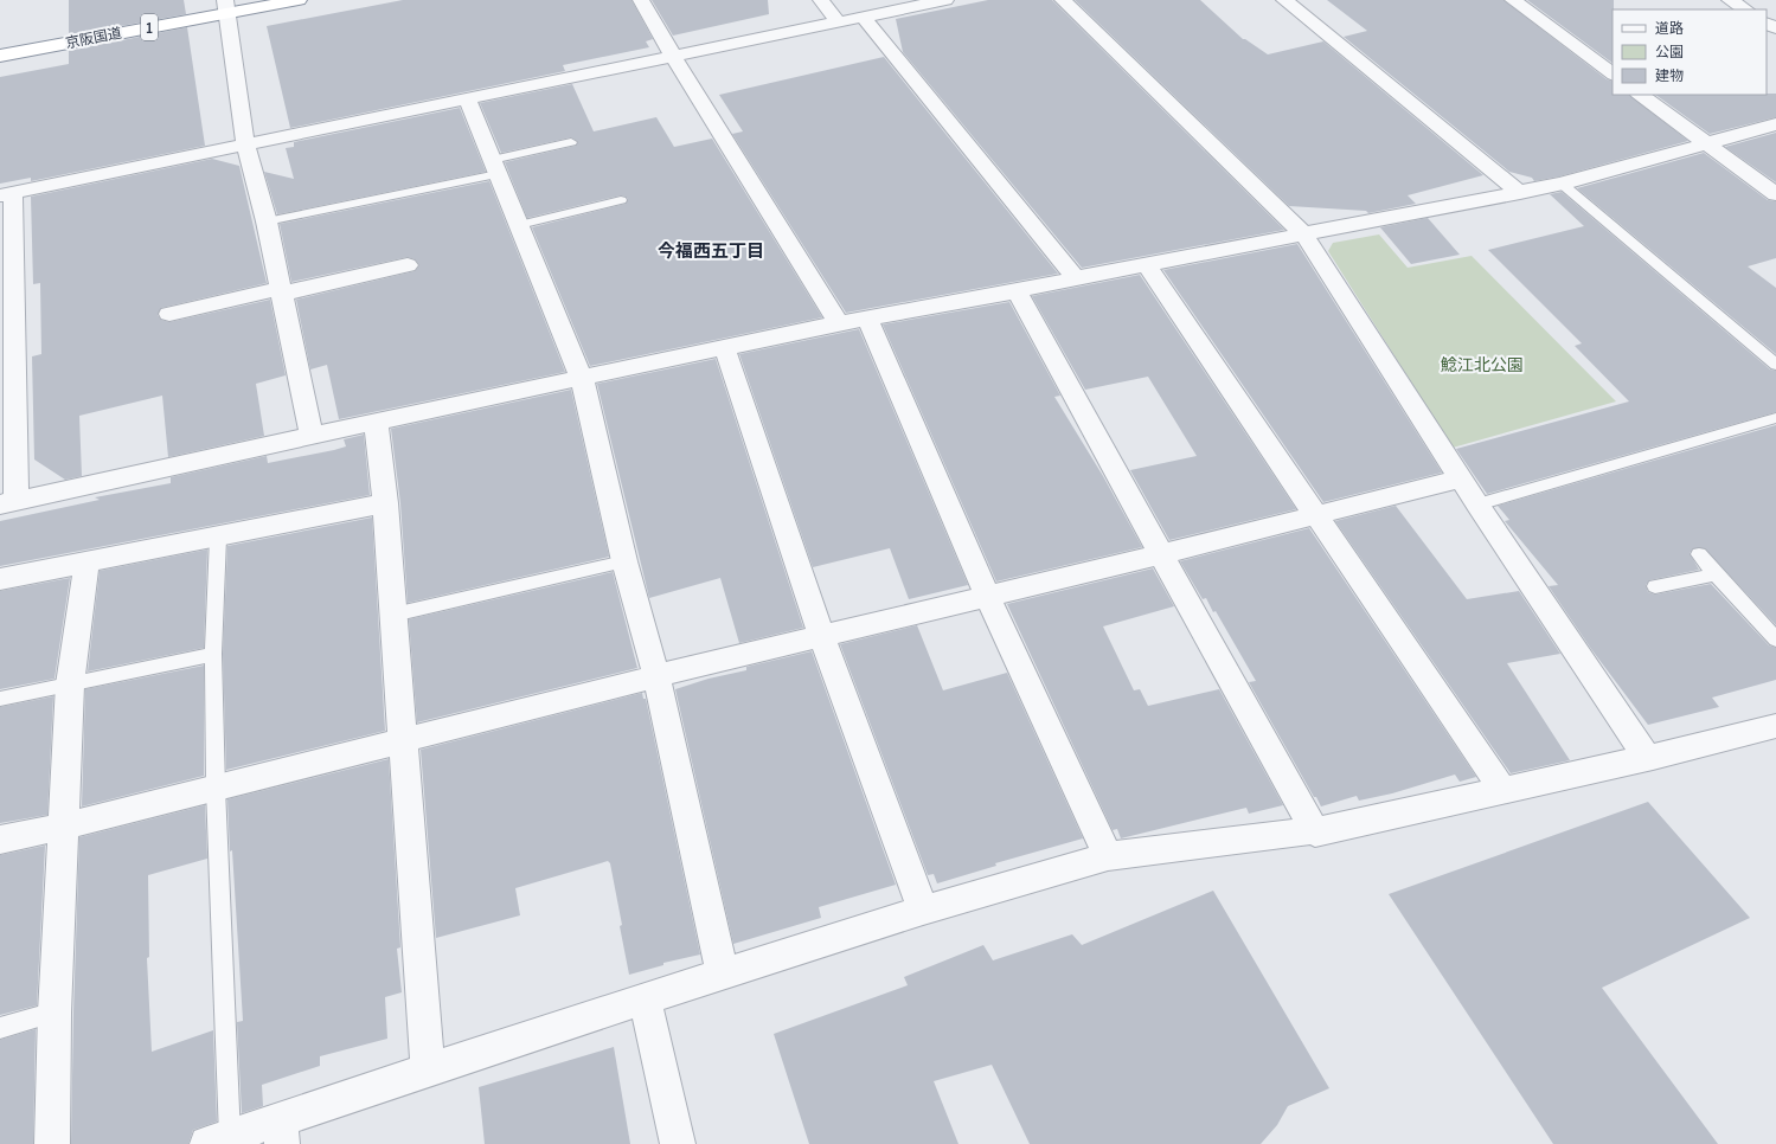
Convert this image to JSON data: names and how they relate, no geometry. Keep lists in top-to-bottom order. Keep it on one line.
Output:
{"streets":{"highway":["1","京阪国道"]},"districts":["今福西五丁目"],"parks":["鯰江北公園"],"legend":["道路","公園","建物"]}
